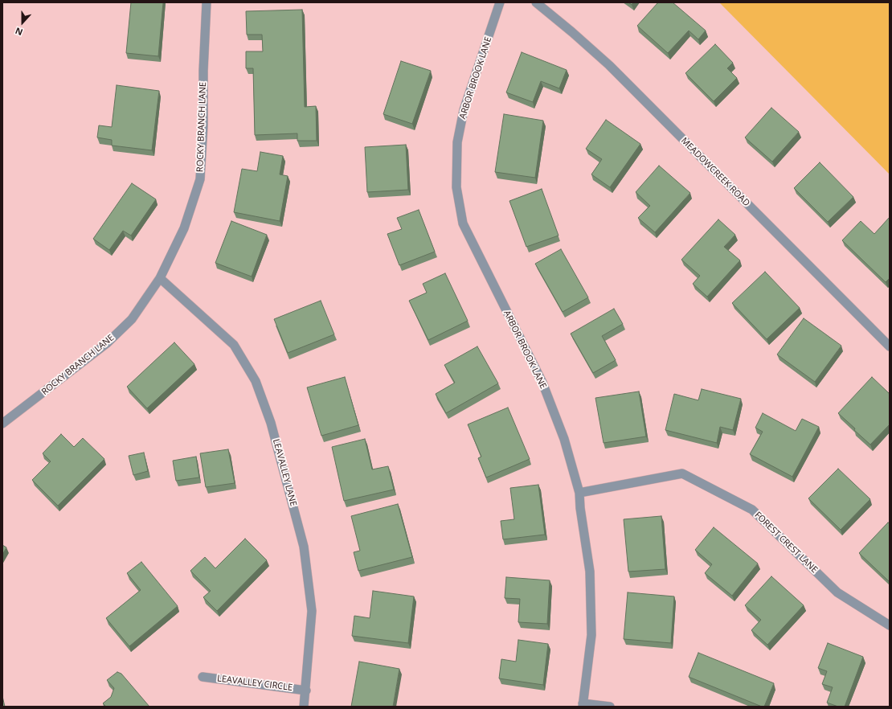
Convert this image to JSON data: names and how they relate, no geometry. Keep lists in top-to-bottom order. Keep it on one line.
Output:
{"streets":{"street":["ARBOR BROOK LANE","ROCKY BRANCH LANE","MEADOWCREEK ROAD","LEAVALLEY LANE","FOREST CREST LANE","LEAVALLEY CIRCLE"]},"crossings":[["ARBOR BROOK LANE","FOREST CREST LANE"],["ROCKY BRANCH LANE","LEAVALLEY LANE"],["LEAVALLEY LANE","LEAVALLEY CIRCLE"]],"north":"bottom"}
